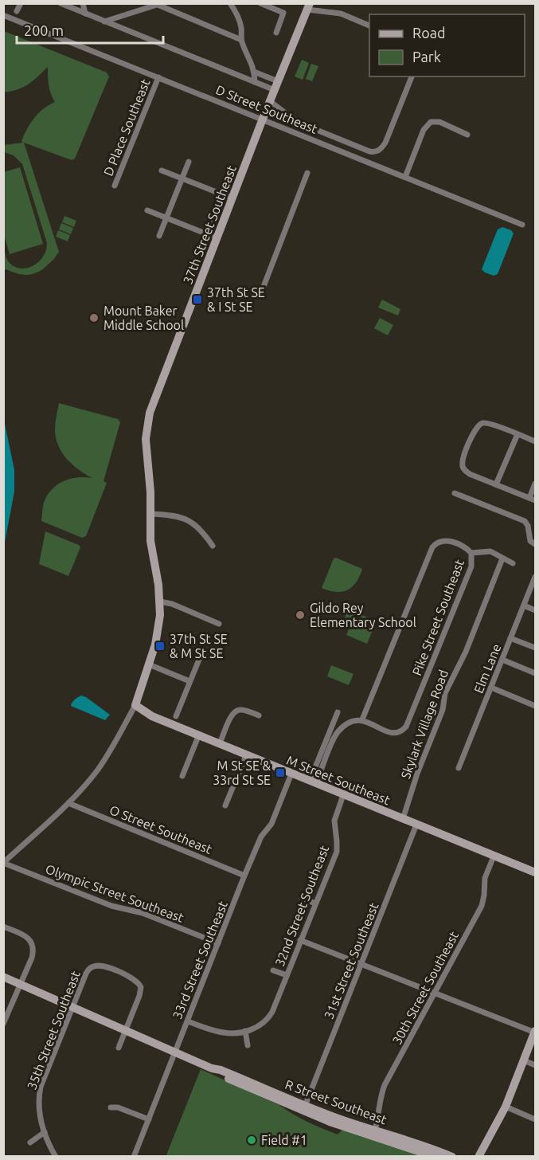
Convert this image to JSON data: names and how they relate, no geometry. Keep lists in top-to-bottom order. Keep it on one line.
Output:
{"streets":{"street":["D Street Southeast","D Place Southeast","37th Street Southeast","Pike Street Southeast","Elm Lane","Skylark Village Road","M Street Southeast","O Street Southeast","Olympic Street Southeast","32nd Street Southeast","33rd Street Southeast","31st Street Southeast","30th Street Southeast","35th Street Southeast","R Street Southeast"]},"crossings":[["D Street Southeast","D Place Southeast"],["D Street Southeast","37th Street Southeast"],["37th Street Southeast","M Street Southeast"],["37th Street Southeast","O Street Southeast"],["37th Street Southeast","Olympic Street Southeast"],["Skylark Village Road","M Street Southeast"],["M Street Southeast","32nd Street Southeast"],["M Street Southeast","33rd Street Southeast"],["M Street Southeast","31st Street Southeast"],["M Street Southeast","30th Street Southeast"],["O Street Southeast","33rd Street Southeast"],["Olympic Street Southeast","33rd Street Southeast"],["33rd Street Southeast","R Street Southeast"],["31st Street Southeast","R Street Southeast"],["30th Street Southeast","R Street Southeast"],["35th Street Southeast","R Street Southeast"]],"places":{"transit":["37th St SE & I St SE","37th St SE & M St SE","M St SE & 33rd St SE"],"other":["Mount Baker Middle School","Gildo Rey Elementary School","Field #1"]},"legend":["Road","Park"],"scale_bar":"200 m"}
